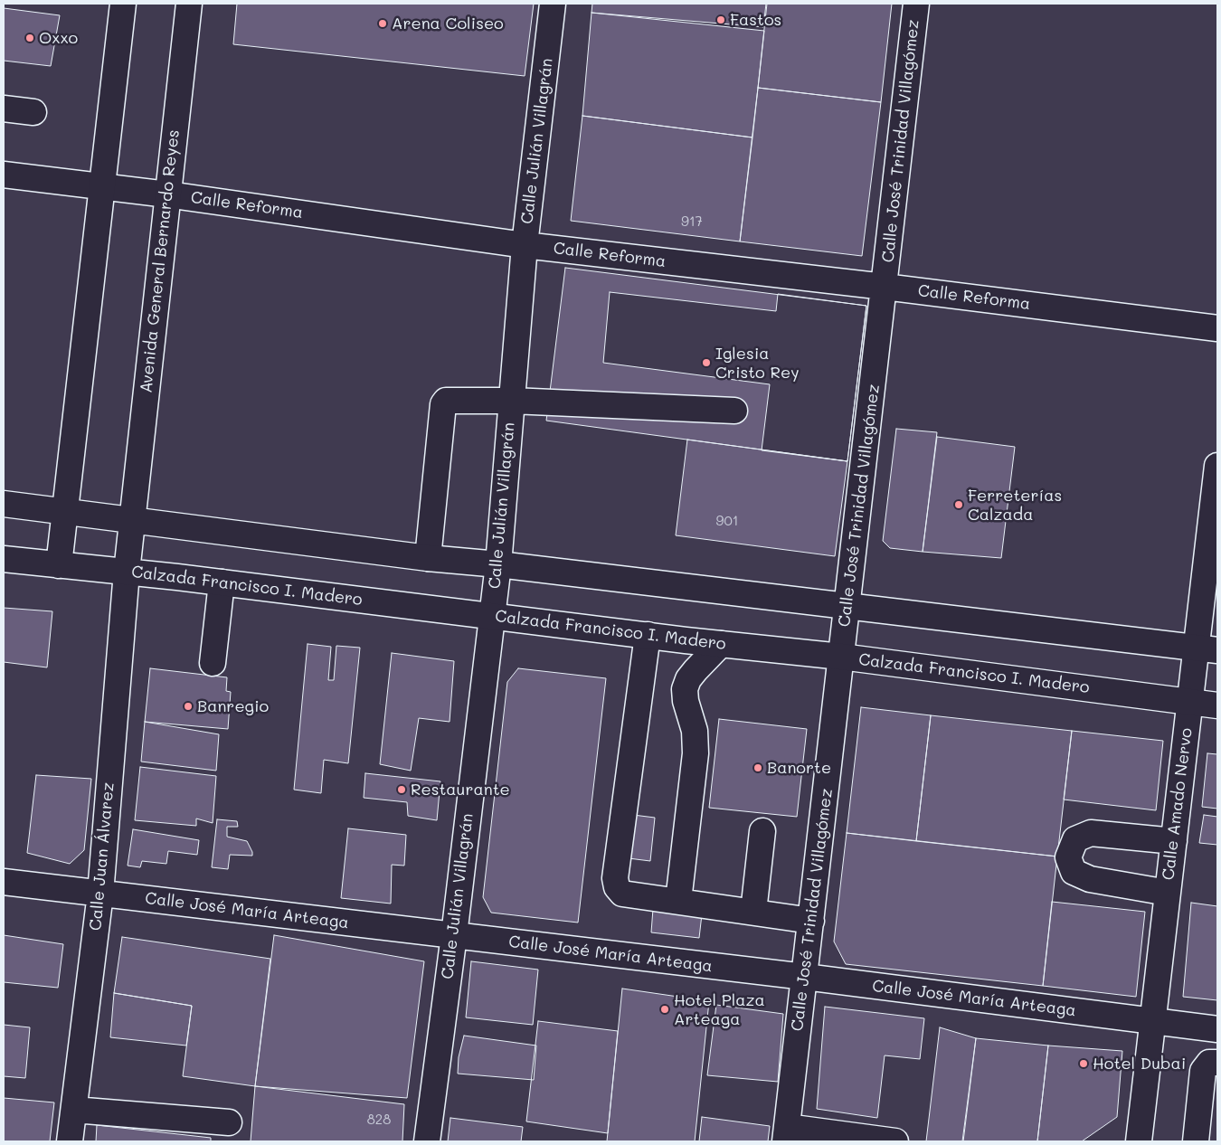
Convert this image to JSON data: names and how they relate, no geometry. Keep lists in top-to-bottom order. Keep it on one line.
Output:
{"streets":{"street":["Calle Julián Villagrán","Calle José Trinidad Villagómez","Calle Reforma","Avenida General Bernardo Reyes","Calzada Francisco I. Madero","Calle Amado Nervo","Calle Juan Álvarez","Calle José María Arteaga"]},"crossings":[["Calle Julián Villagrán","Calle Reforma"],["Calle Julián Villagrán","Calzada Francisco I. Madero"],["Calle Julián Villagrán","Calle José María Arteaga"],["Calle José Trinidad Villagómez","Calle Reforma"],["Calle José Trinidad Villagómez","Calzada Francisco I. Madero"],["Calle José Trinidad Villagómez","Calle José María Arteaga"],["Calle Reforma","Avenida General Bernardo Reyes"],["Avenida General Bernardo Reyes","Calzada Francisco I. Madero"],["Avenida General Bernardo Reyes","Calle Juan Álvarez"],["Calzada Francisco I. Madero","Calle Amado Nervo"],["Calzada Francisco I. Madero","Calle Juan Álvarez"],["Calle Amado Nervo","Calle José María Arteaga"],["Calle Juan Álvarez","Calle José María Arteaga"]],"places":["Fastos","Arena Coliseo","Oxxo","Iglesia Cristo Rey","Ferreterías Calzada","Banregio","Banorte","Restaurante","Hotel Plaza Arteaga","Hotel Dubai"],"house_numbers":["917","901","828"]}
